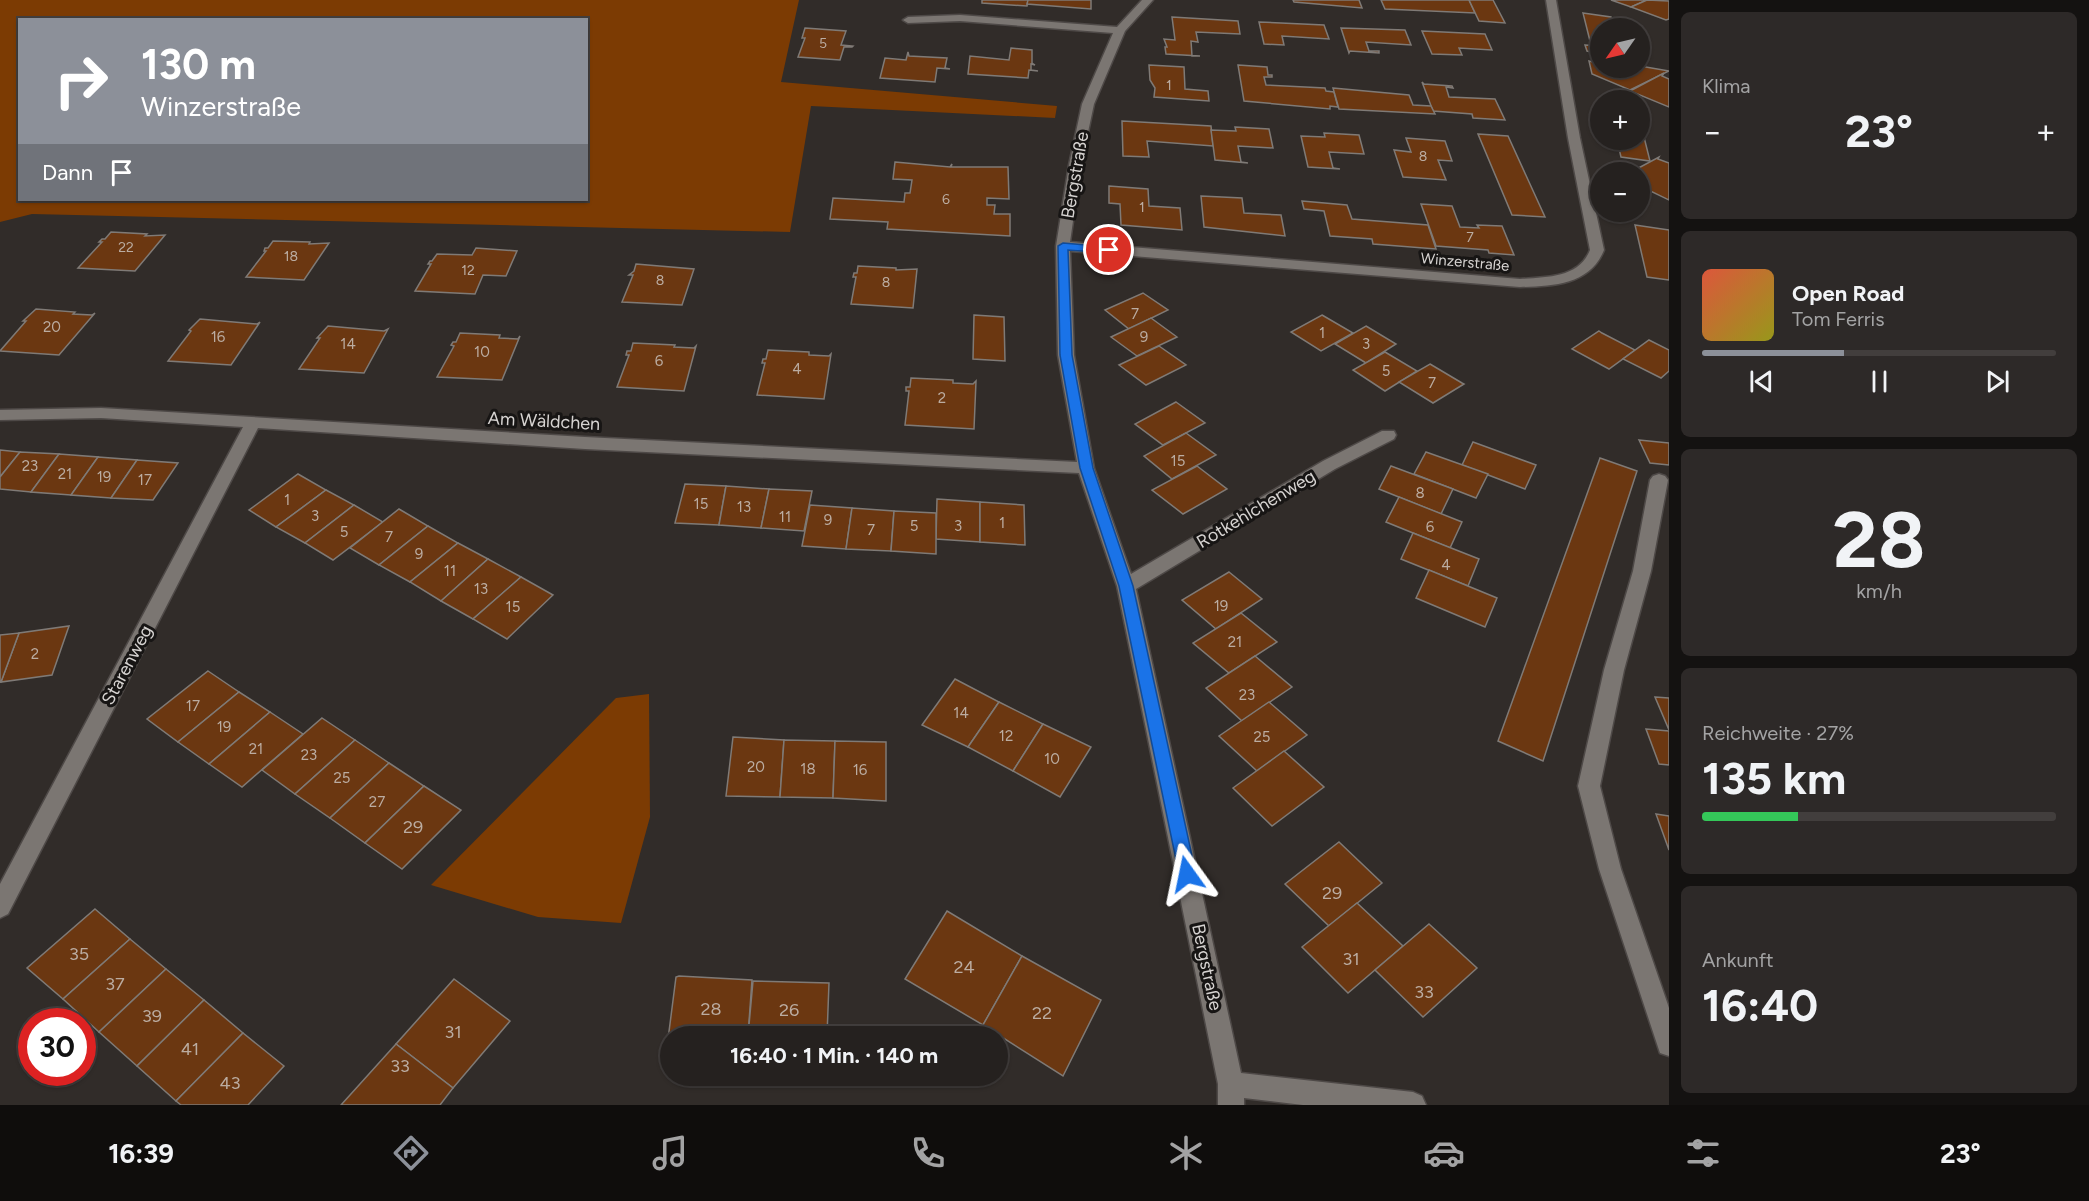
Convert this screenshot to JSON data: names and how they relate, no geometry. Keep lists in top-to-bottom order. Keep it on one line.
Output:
{"streets":{"street":["Bergstraße","Winzerstraße","Am Wäldchen","Rotkehlchenweg","Starenweg"]},"crossings":[["Bergstraße","Winzerstraße"],["Bergstraße","Am Wäldchen"],["Bergstraße","Rotkehlchenweg"],["Am Wäldchen","Starenweg"]],"house_numbers":["5","1","8","6","1","7","22","18","12","8","8","7","20","1","16","9","14","3","10","6","4","5","7","2","15","23","21","19","17","8","1","15","13","3","11","9","1","5","3","6","7","5","7","9","4","11","13","19","15","21","2","23","17","14","19","12","25","21","23","10","20","18","16","25","27","29","29","35","31","24","37","33","28","26","22","39","31","41","33","43"],"north":"bottom left","page":{"tile":["Klima",["28","km/h"],["Reichweite · 27%","135 km"],["Ankunft","16:40"]],"map_buttons":["+","−"],"turn":["130 m","Winzerstraße"],"heat":["−","23°","+"],"then":"Dann","song":["Open Road","Tom Ferris"],"limit":"30","trip":"16:40 · 1 Min. · 140 m","tabs":["16:39","23°"]}}
